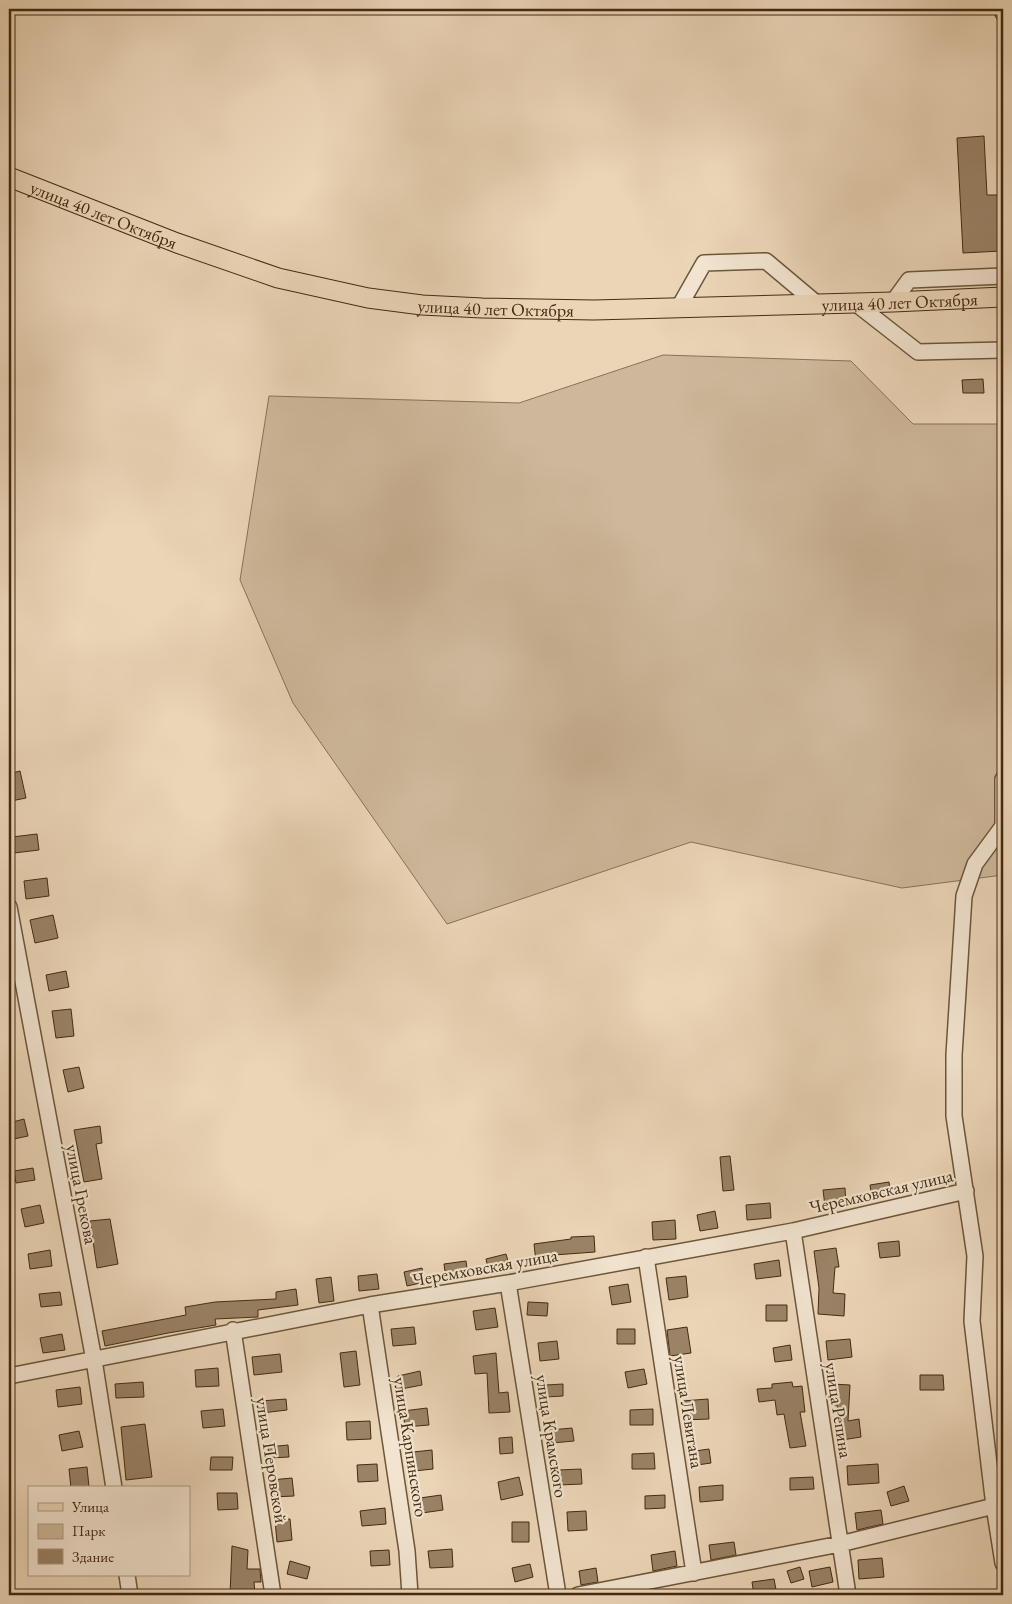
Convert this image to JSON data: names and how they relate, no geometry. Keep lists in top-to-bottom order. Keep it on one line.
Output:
{"streets":{"main road":["улица 40 лет Октября"],"street":["Черемховская улица","улица Грекова","улица Репина","улица Левитана","улица Крамского","улица Карпинского","улица Перовской"]},"crossings":[["Черемховская улица","улица Грекова"],["Черемховская улица","улица Репина"],["Черемховская улица","улица Левитана"],["Черемховская улица","улица Крамского"],["Черемховская улица","улица Карпинского"],["Черемховская улица","улица Перовской"]],"legend":["Улица","Парк","Здание"]}
